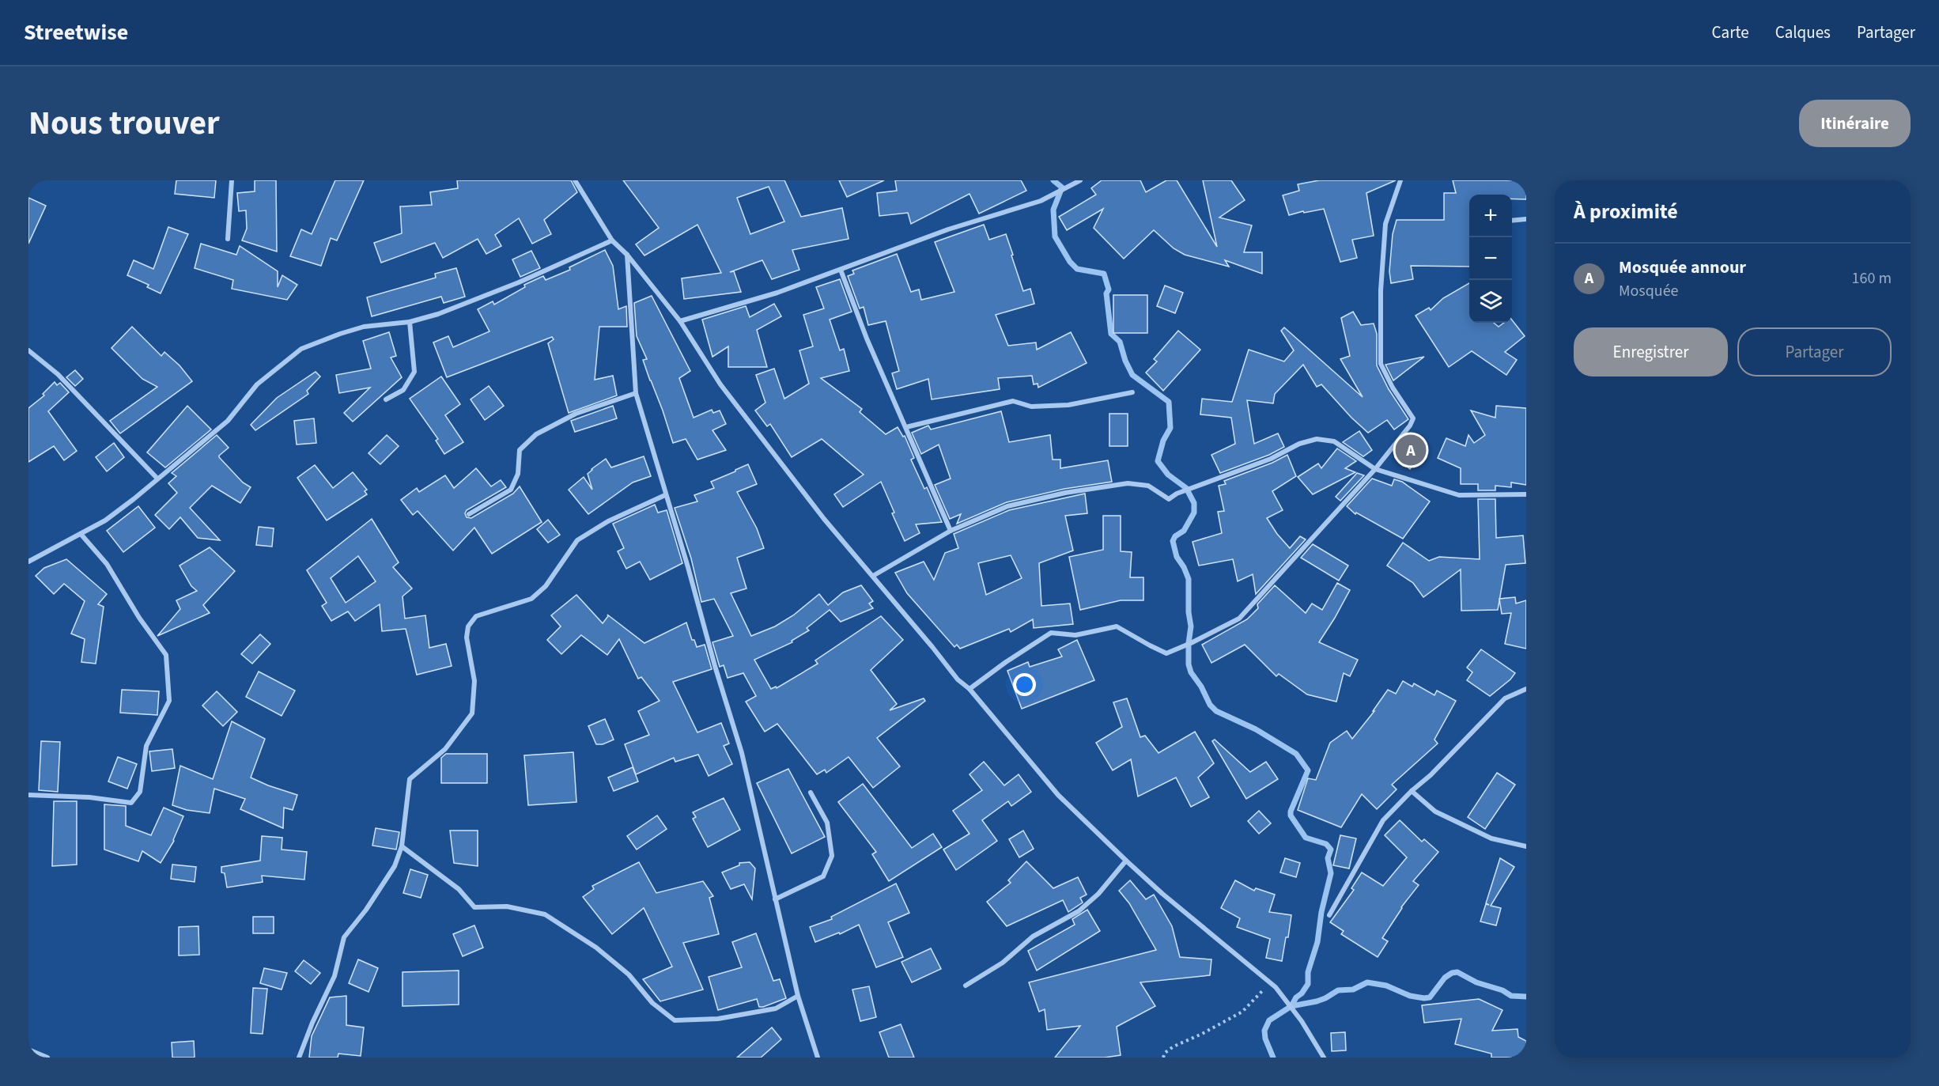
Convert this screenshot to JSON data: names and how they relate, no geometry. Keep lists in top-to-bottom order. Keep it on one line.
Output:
{"page":{"header":"Streetwise","nav":["Carte","Calques","Partager"],"title":"Nous trouver","buttons":["Itinéraire",["Enregistrer","Partager"]],"heading":"À proximité","map_buttons":["+","−"],"list":[{"mark":"A","name":"Mosquée annour","note":"Mosquée","value":"160 m"}],"pins":"A"}}
